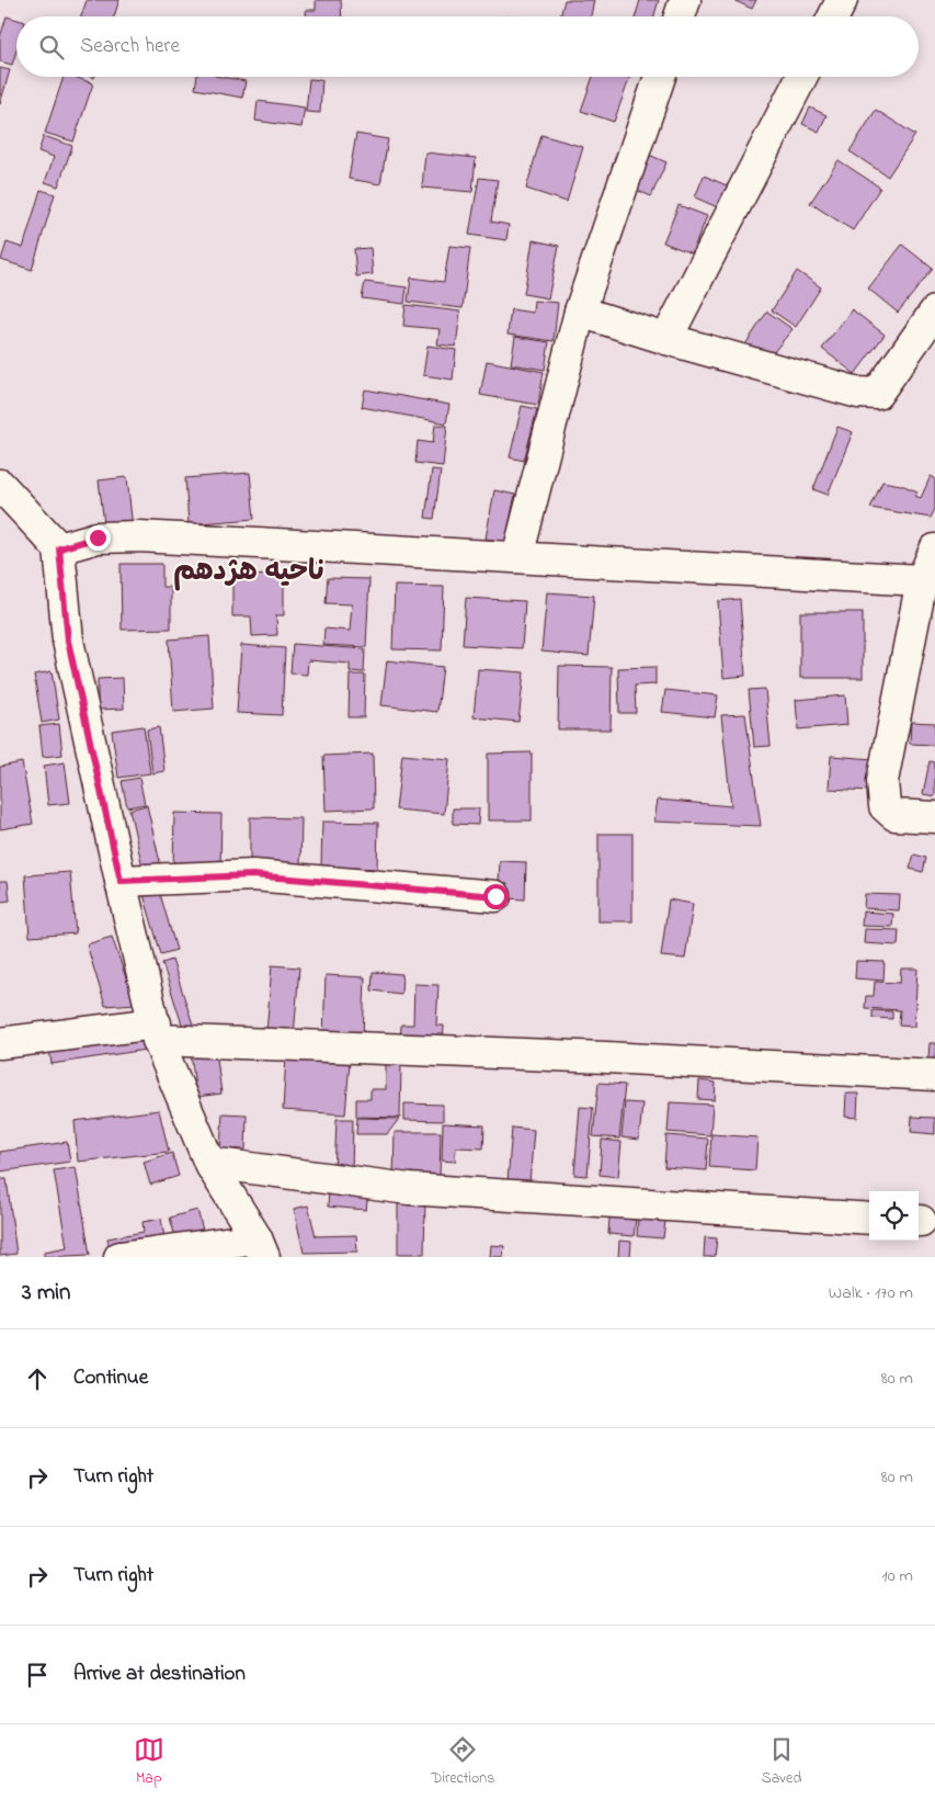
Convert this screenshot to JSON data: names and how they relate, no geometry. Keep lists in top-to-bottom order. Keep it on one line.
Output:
{"districts":["ناحیه هژدهم"],"page":{"search":"Search here","heading":["3 min","Walk · 170 m"],"list":[["Continue","80 m"],["Turn right","80 m"],["Turn right","10 m"],"Arrive at destination"],"nav":["Map","Directions","Saved"]}}
